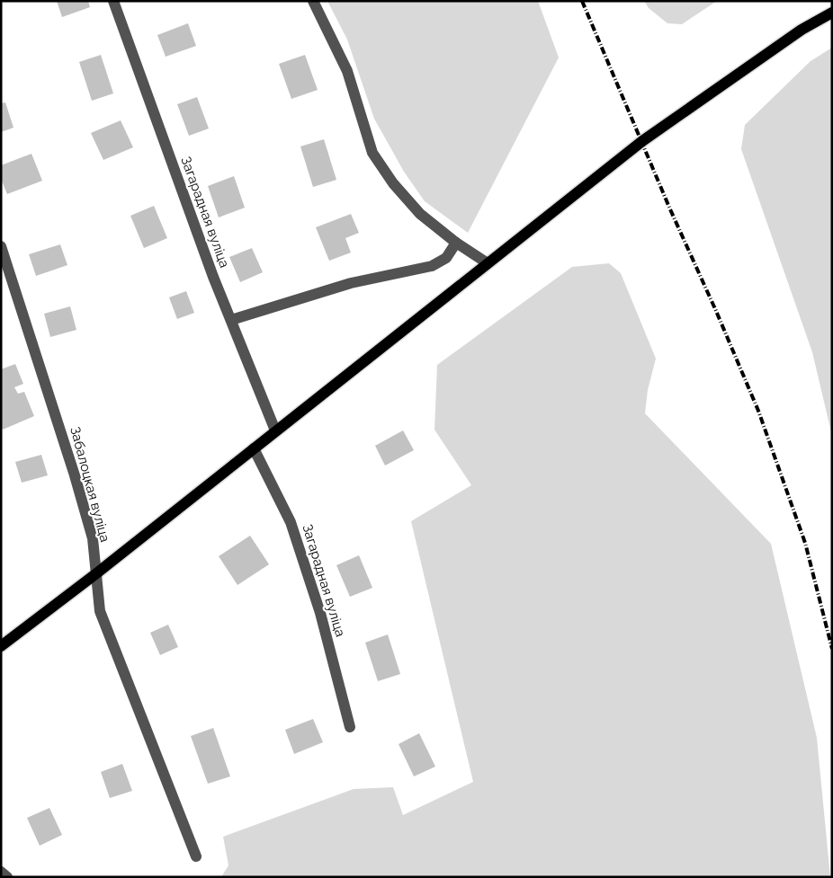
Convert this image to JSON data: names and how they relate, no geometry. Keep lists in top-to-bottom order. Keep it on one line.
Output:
{"streets":{"street":["Загарадная вуліца","Забалоцкая вуліца"]}}
